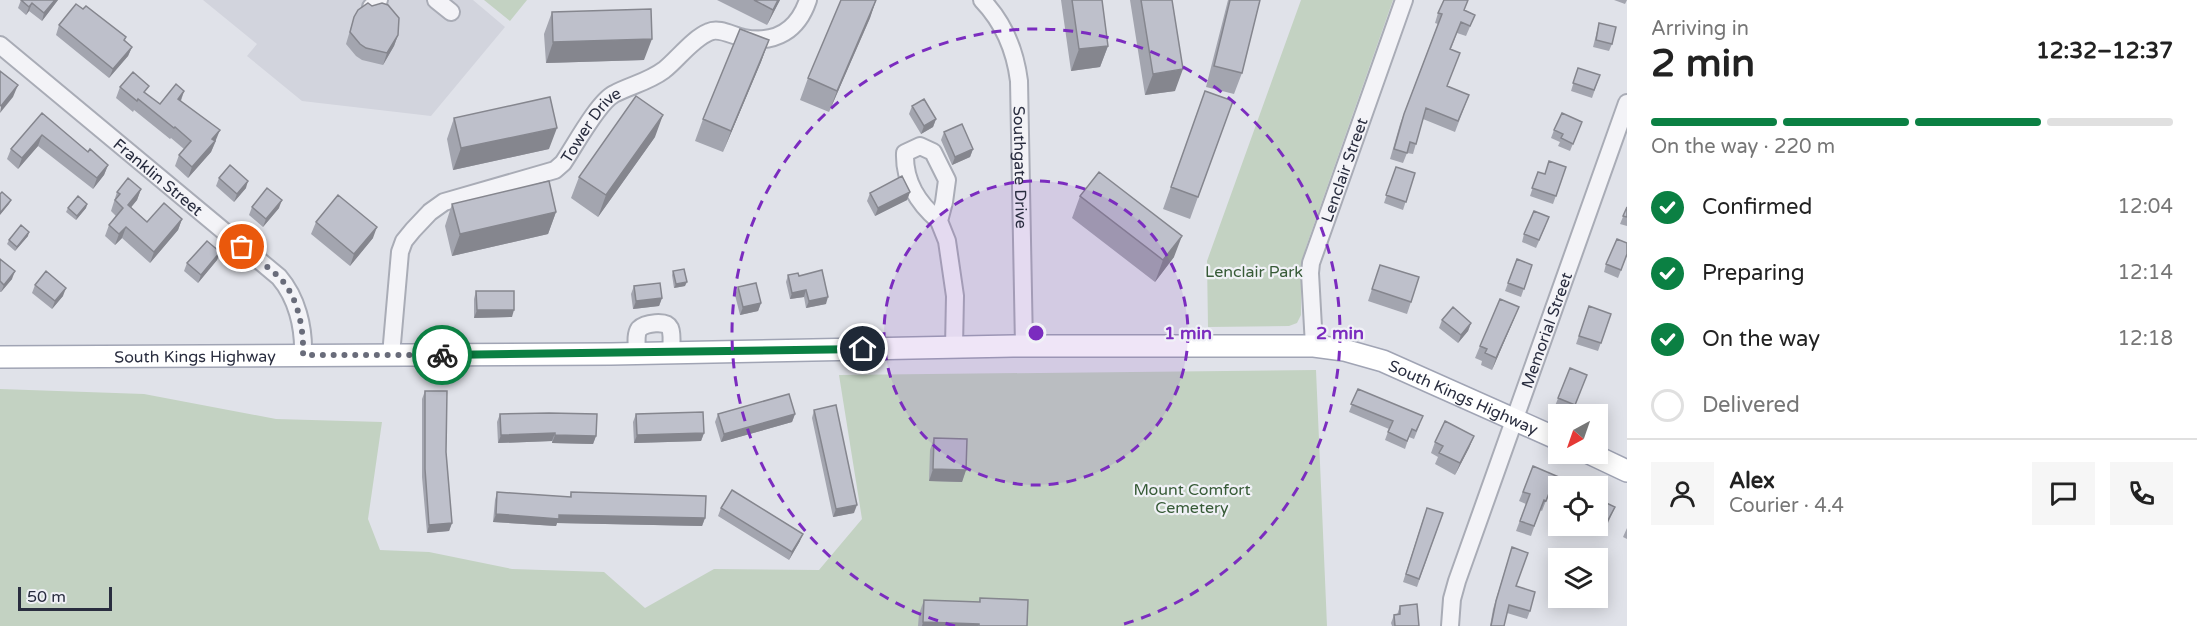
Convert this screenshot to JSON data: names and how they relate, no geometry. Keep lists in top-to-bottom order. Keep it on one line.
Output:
{"streets":{"main road":["South Kings Highway"],"street":["Tower Drive","Southgate Drive","Lenclair Street","Franklin Street","Memorial Street"]},"crossings":[["Tower Drive","South Kings Highway"],["Southgate Drive","South Kings Highway"],["Lenclair Street","South Kings Highway"],["Franklin Street","South Kings Highway"],["Memorial Street","South Kings Highway"]],"parks":["Lenclair Park","Mount Comfort Cemetery"],"scale_bar":"50 m","north":"bottom left","page":{"heading":["2 min","Arriving in","12:32–12:37"],"panel":["Alex","Courier · 4.4"],"bar":"On the way · 220 m","list":[["Confirmed","12:04"],["Preparing","12:14"],["On the way","12:18"],"Delivered"],"scale":"50 m"},"rings":["1 min","2 min"]}
